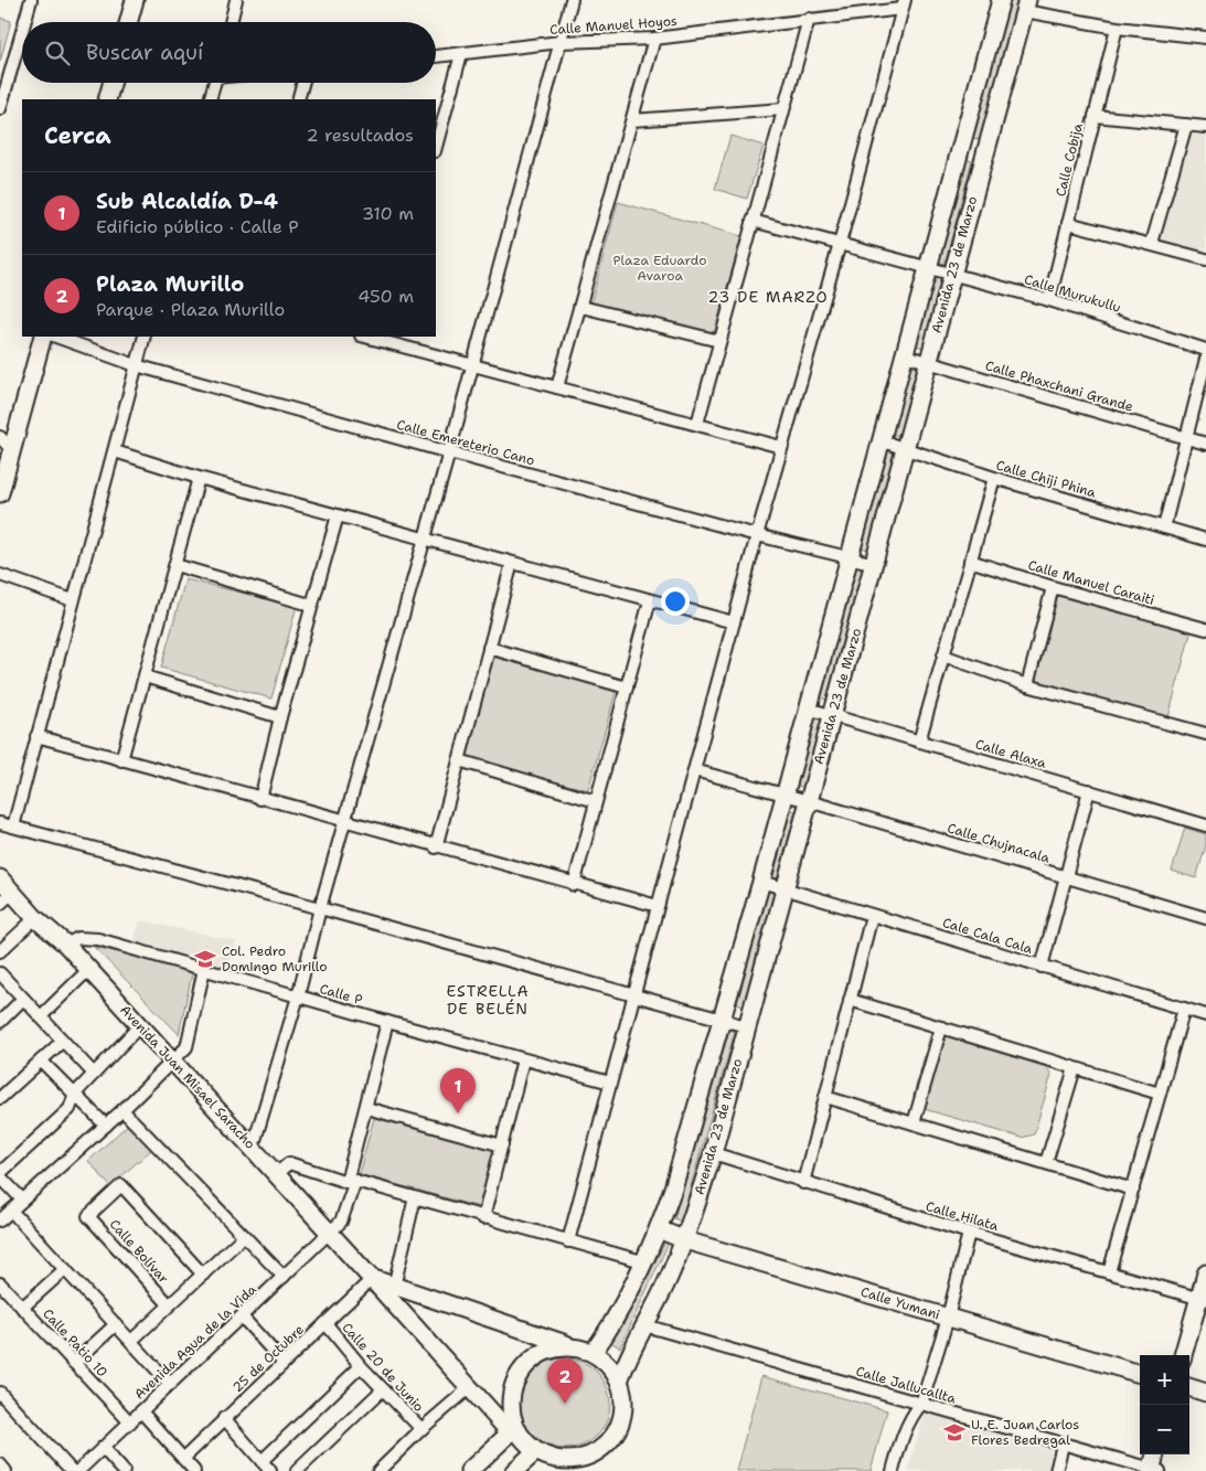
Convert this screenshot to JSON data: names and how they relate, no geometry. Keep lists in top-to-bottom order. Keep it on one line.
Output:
{"streets":{"street":["Calle Manuel Hoyos","Calle Cobija","Avenida 23 de Marzo","Calle Murukullu","Calle Phaxchani Grande","Calle Emereterio Cano","Calle Chiji Phina","Calle Manuel Caraiti","Calle Alaxa","Calle Chujnacala","Cale Cala Cala","Calle P","Avenida Juan Misael Saracho","Calle Hilata","Calle Bolívar","Calle Yumani","Avenida Agua de la Vida","Calle Patio 10","25 de Octubre","Calle 20 de Junio","Calle Jallucallta"]},"crossings":[["Calle Cobija","Calle Murukullu"],["Avenida 23 de Marzo","Calle Murukullu"],["Avenida 23 de Marzo","Calle Phaxchani Grande"],["Avenida 23 de Marzo","Calle Emereterio Cano"],["Avenida 23 de Marzo","Calle Chiji Phina"],["Avenida 23 de Marzo","Calle Alaxa"],["Avenida 23 de Marzo","Calle Chujnacala"],["Avenida 23 de Marzo","Cale Cala Cala"],["Avenida 23 de Marzo","Avenida Juan Misael Saracho"],["Avenida 23 de Marzo","Calle Hilata"],["Avenida 23 de Marzo","Calle Yumani"],["Avenida 23 de Marzo","Calle Jallucallta"],["Calle P","Avenida Juan Misael Saracho"],["Calle P","Avenida Agua de la Vida"],["Avenida Juan Misael Saracho","Avenida Agua de la Vida"],["Avenida Juan Misael Saracho","25 de Octubre"],["Avenida Agua de la Vida","Calle Patio 10"],["25 de Octubre","Calle 20 de Junio"]],"districts":["23 DE MARZO","ESTRELLA DE BELÉN"],"parks":["Plaza Eduardo Avaroa"],"places":{"school or university":["Col. Pedro Domingo Murillo","U. E. Juan Carlos Flores Bedregal"]},"page":{"search":"Buscar aquí","heading":["Cerca","2 resultados"],"list":[{"mark":"1","name":"Sub Alcaldía D-4","note":"Edificio público · Calle P","value":"310 m"},{"mark":"2","name":"Plaza Murillo","note":"Parque · Plaza Murillo","value":"450 m"}],"pins":["1","2"],"map_buttons":["+","−"]}}
